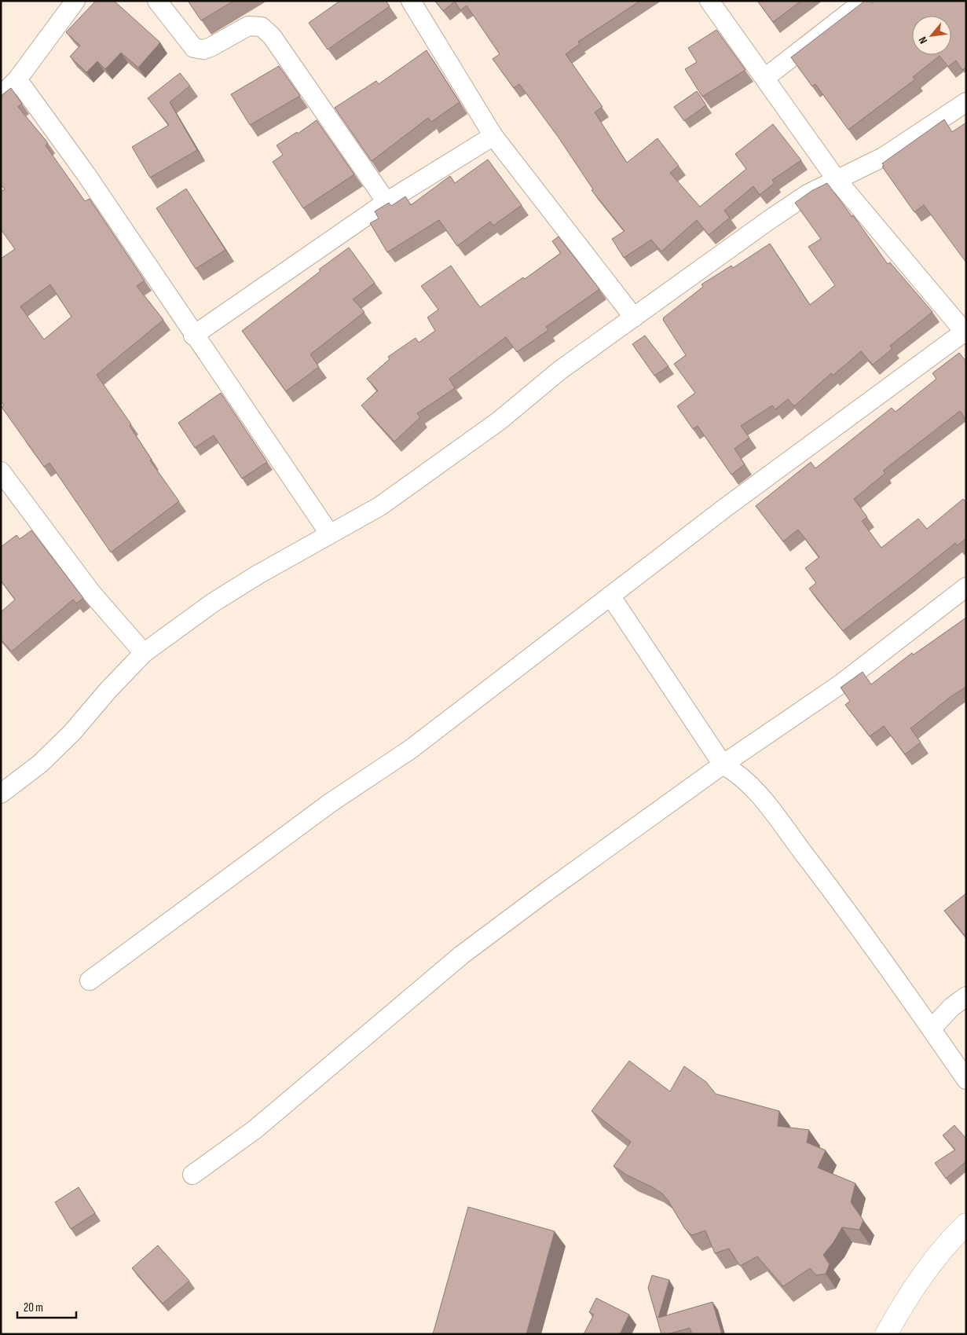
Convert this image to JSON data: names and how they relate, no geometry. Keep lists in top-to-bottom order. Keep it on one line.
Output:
{"scale_bar":"20 m","north":"bottom left"}
